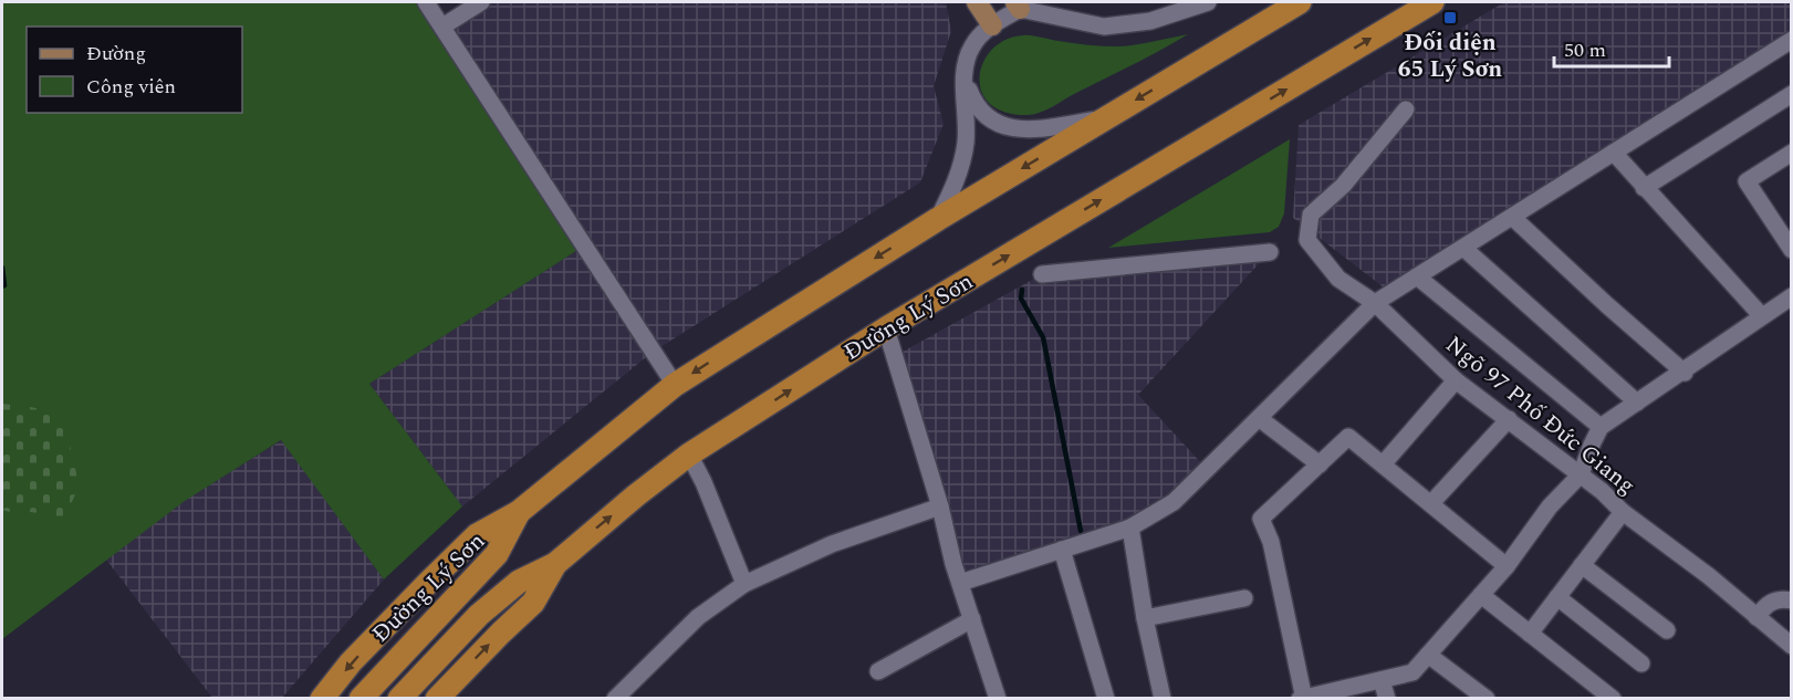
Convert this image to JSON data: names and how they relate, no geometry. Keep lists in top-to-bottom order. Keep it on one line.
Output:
{"streets":{"highway":["Đường Lý Sơn"],"street":["Ngõ 97 Phố Đức Giang"]},"places":{"transit":["Đối diện 65 Lý Sơn"]},"legend":["Đường","Công viên"],"scale_bar":"50 m"}
